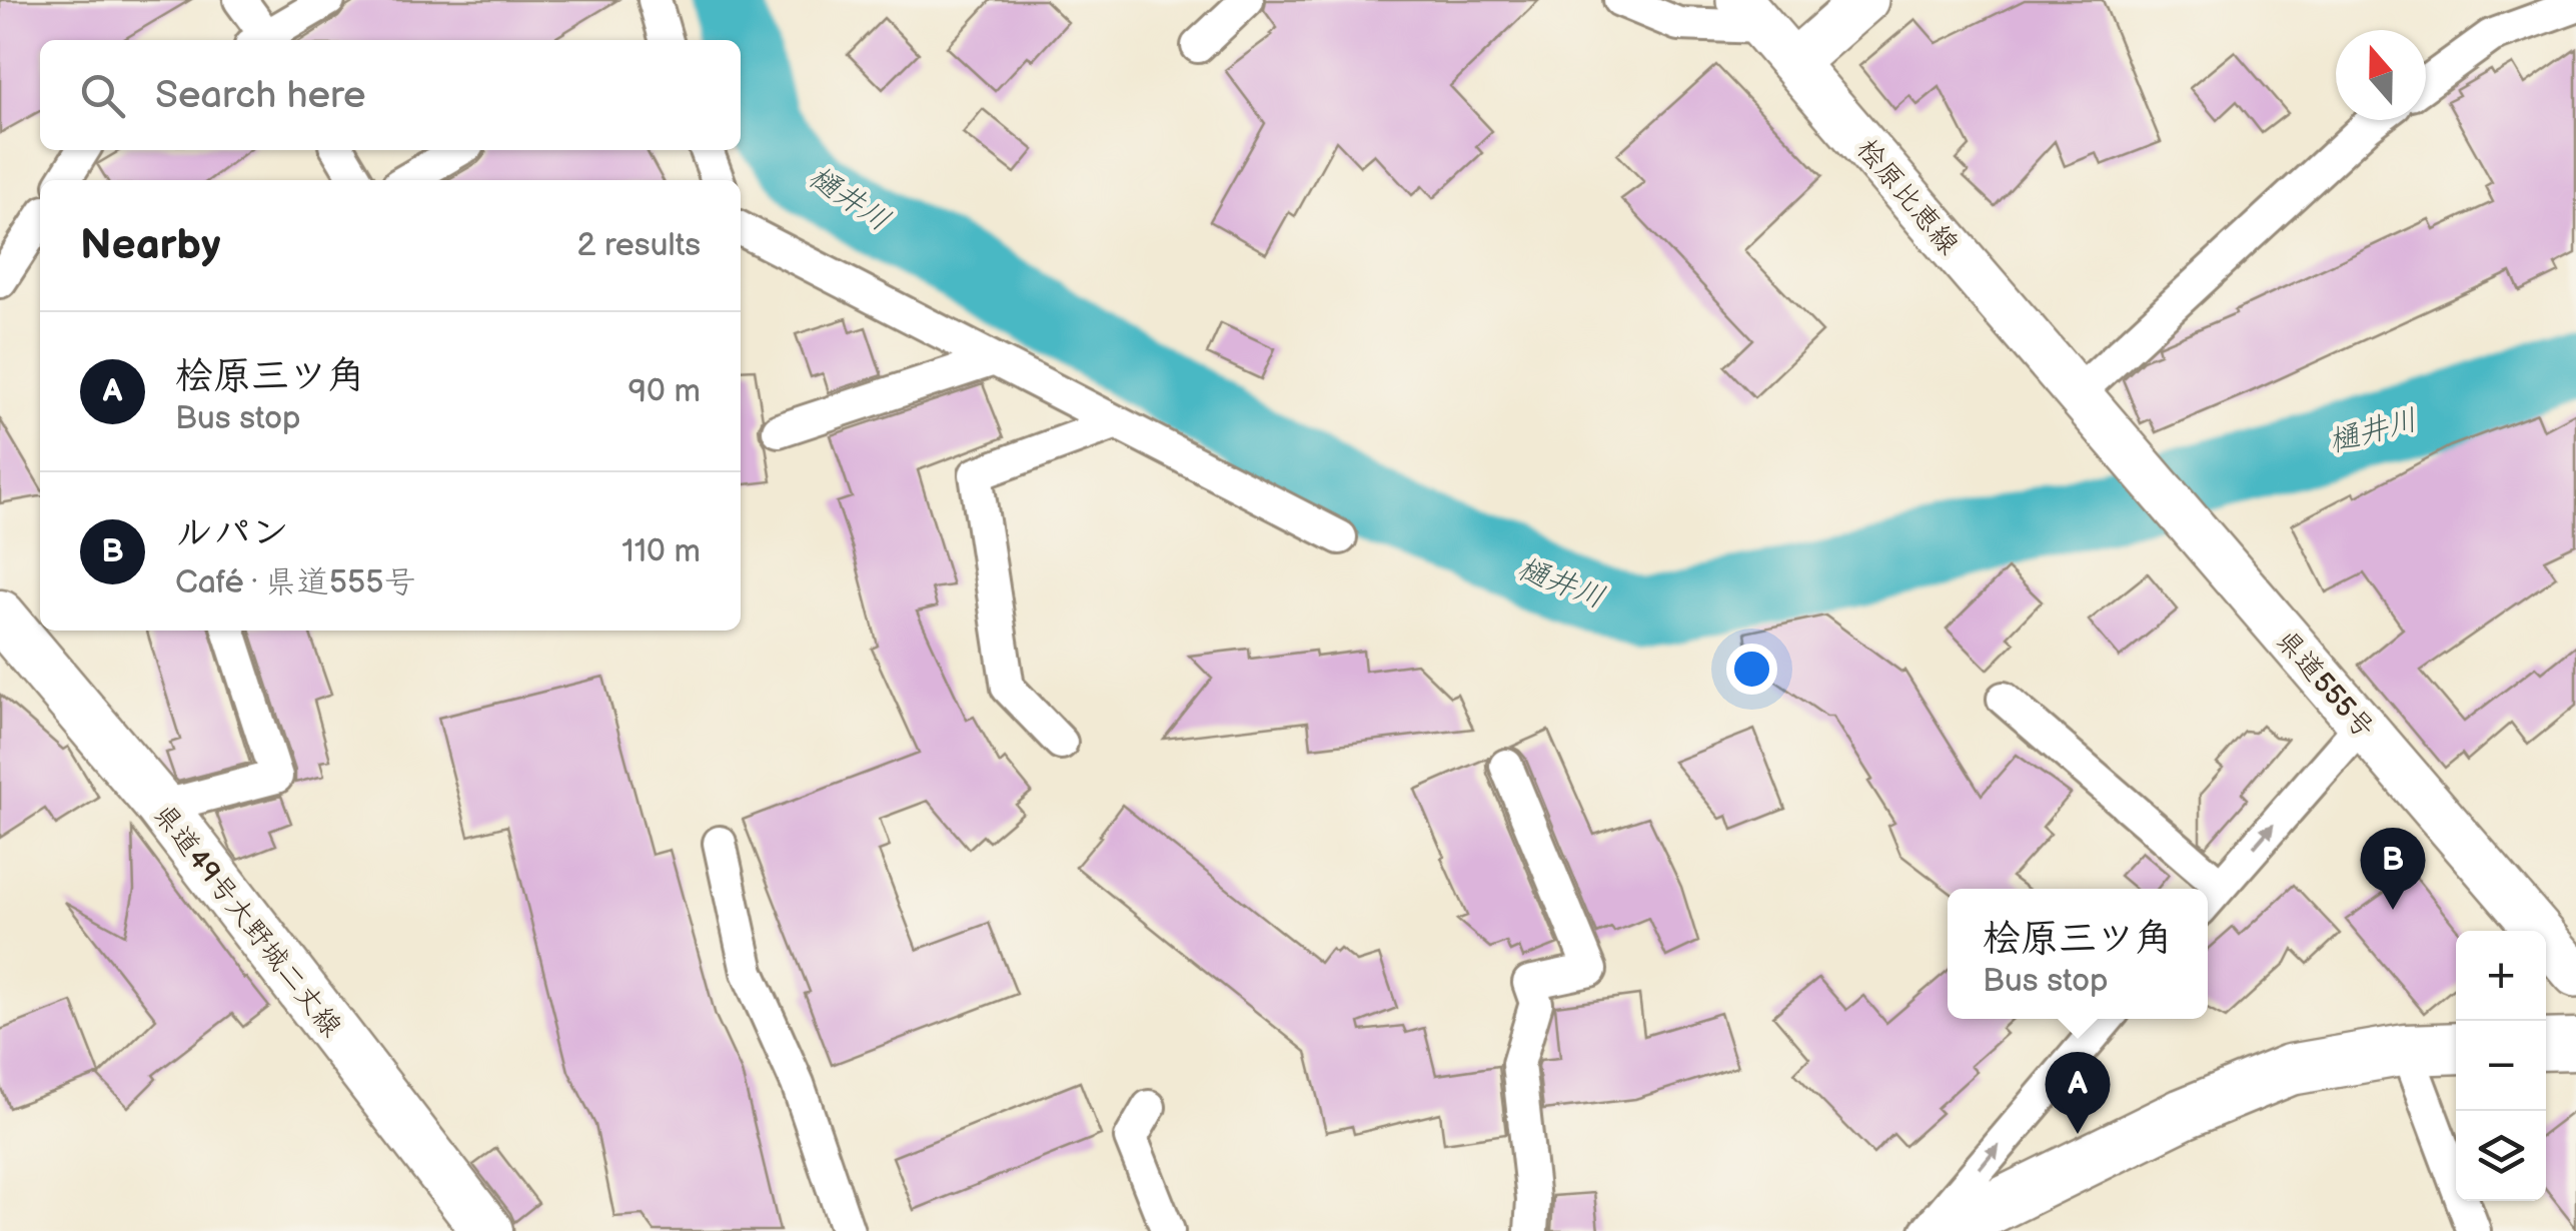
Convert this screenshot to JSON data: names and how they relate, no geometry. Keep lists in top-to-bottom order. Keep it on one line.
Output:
{"streets":{"main road":["桧原比恵線","県道555号","県道49号大野城二丈線"]},"crossings":[["桧原比恵線","県道555号"]],"water":["樋井川"],"north":"top","page":{"search":"Search here","heading":["Nearby","2 results"],"list":[{"mark":"A","name":"桧原三ツ角","note":"Bus stop","value":"90 m"},{"mark":"B","name":"ルパン","note":"Café · 県道555号","value":"110 m"}],"pins":["B","A"],"popup":["桧原三ツ角","Bus stop"],"map_buttons":["+","−"]}}
